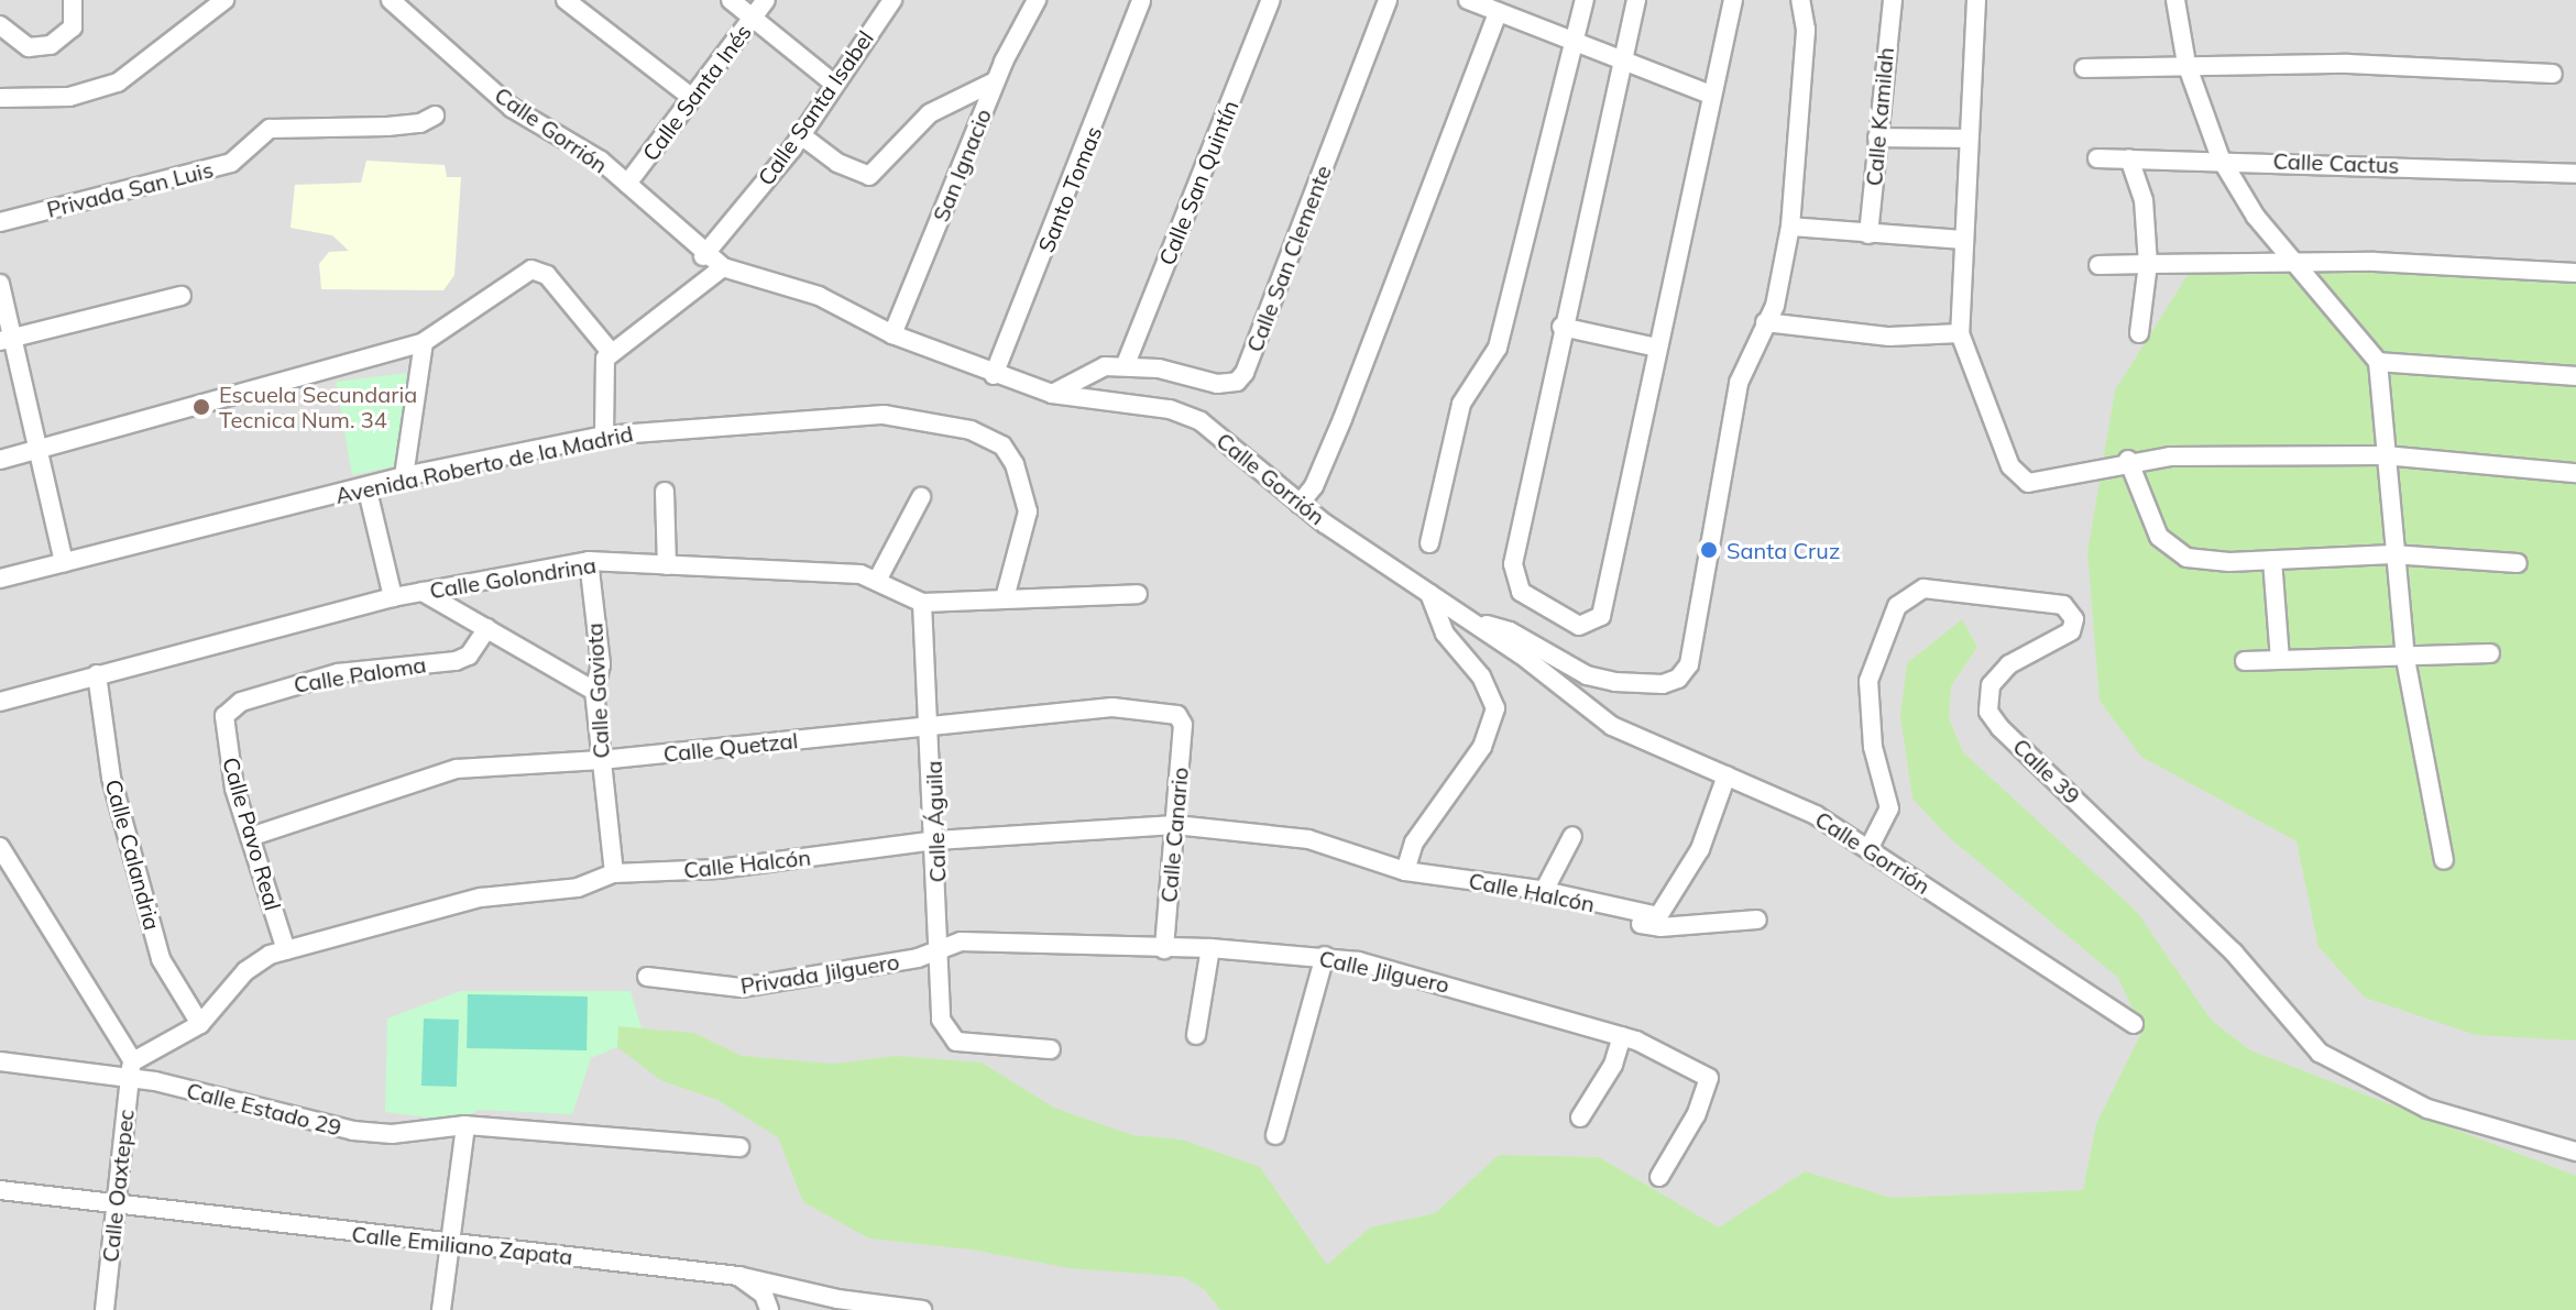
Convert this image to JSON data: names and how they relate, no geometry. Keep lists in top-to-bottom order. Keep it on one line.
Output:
{"streets":{"street":["Calle Santa Inés","Calle Santa Isabel","Calle Kamilah","Calle Gorrión","Calle Cactus","San Ignacio","Calle San Quintín","Privada San Luis","Santo Tomas","Calle San Clemente","Avenida Roberto de la Madrid","Calle Golondrina","Calle Paloma","Calle Gaviota","Calle Quetzal","Calle 39","Calle Águila","Calle Pavo Real","Calle Canario","Calle Calandria","Calle Halcón","Calle Jilguero","Privada Jilguero","Calle Estado 29","Calle Oaxtepec","Calle Emiliano Zapata"]},"crossings":[["Calle Santa Inés","Calle Gorrión"],["Calle Santa Isabel","Calle Gorrión"],["Calle Gorrión","San Ignacio"],["Calle Gorrión","Santo Tomas"],["Calle Gorrión","Calle San Clemente"],["Calle Gorrión","Calle 39"],["Calle Gorrión","Calle Halcón"],["Calle San Quintín","Calle San Clemente"],["Calle Golondrina","Calle Gaviota"],["Calle Golondrina","Calle Águila"],["Calle Golondrina","Calle Calandria"],["Calle Paloma","Calle Pavo Real"],["Calle Gaviota","Calle Quetzal"],["Calle Gaviota","Calle Halcón"],["Calle Quetzal","Calle Águila"],["Calle Quetzal","Calle Pavo Real"],["Calle Quetzal","Calle Canario"],["Calle Águila","Calle Halcón"],["Calle Águila","Calle Jilguero"],["Calle Águila","Privada Jilguero"],["Calle Pavo Real","Calle Halcón"],["Calle Canario","Calle Halcón"],["Calle Canario","Calle Jilguero"],["Calle Calandria","Calle Halcón"],["Calle Halcón","Calle Estado 29"],["Calle Halcón","Calle Oaxtepec"],["Calle Jilguero","Privada Jilguero"],["Calle Estado 29","Calle Oaxtepec"],["Calle Oaxtepec","Calle Emiliano Zapata"]],"places":["Escuela Secundaria Tecnica Num. 34","Santa Cruz"]}
